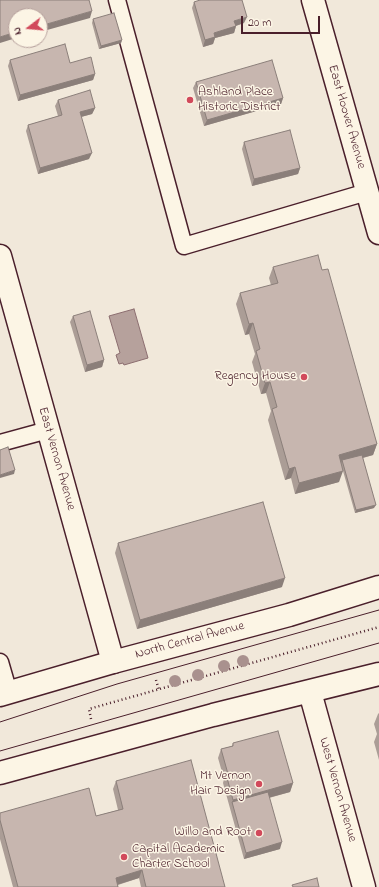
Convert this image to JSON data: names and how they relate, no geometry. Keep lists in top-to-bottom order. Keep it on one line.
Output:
{"streets":{"street":["East Hoover Avenue","East Vernon Avenue","North Central Avenue","West Vernon Avenue"]},"crossings":[["East Vernon Avenue","North Central Avenue"]],"places":["Ashland Place Historic District","Regency House","Mt Vernon Hair Design","Willo and Root","Capital Academic Charter School"],"scale_bar":"20 m","north":"left"}
